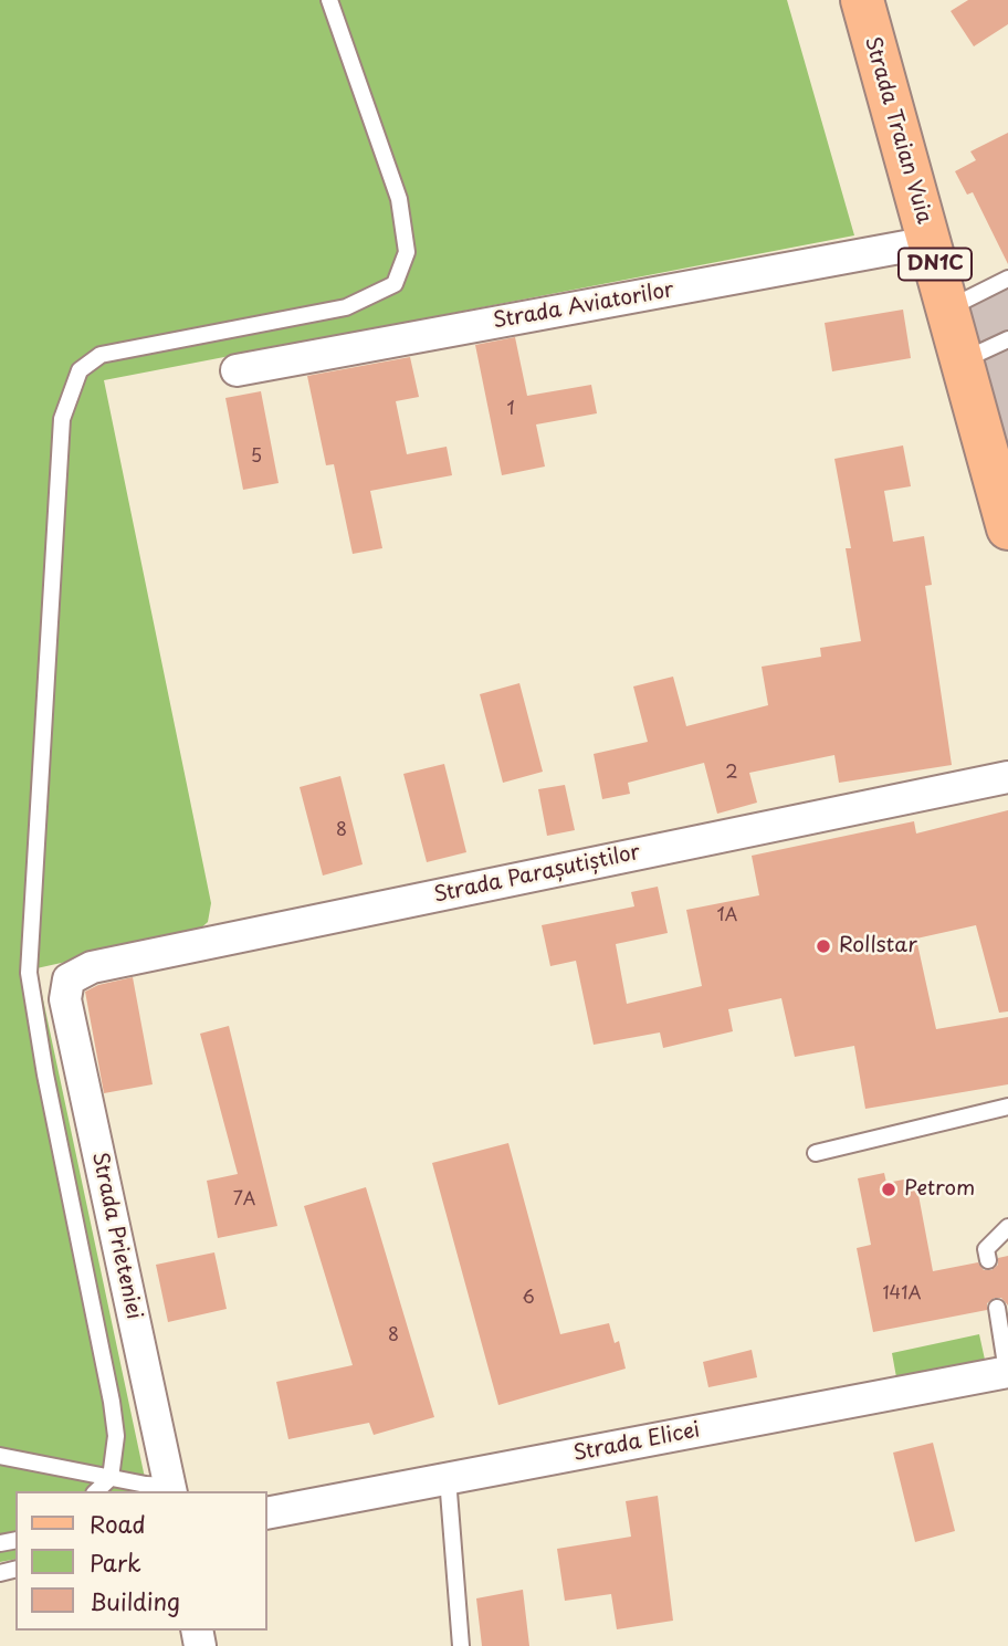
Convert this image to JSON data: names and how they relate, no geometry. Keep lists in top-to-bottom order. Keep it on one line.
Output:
{"streets":{"main road":["Strada Traian Vuia","DN1C"],"street":["Strada Aviatorilor","Strada Parașutiștilor","Strada Prieteniei","Strada Elicei"]},"crossings":[["Strada Traian Vuia","Strada Aviatorilor"],["Strada Parașutiștilor","Strada Prieteniei"]],"places":["Rollstar","Petrom"],"house_numbers":["1","5","2","8","1A","7A","141A","6","8"],"legend":["Road","Park","Building"]}
